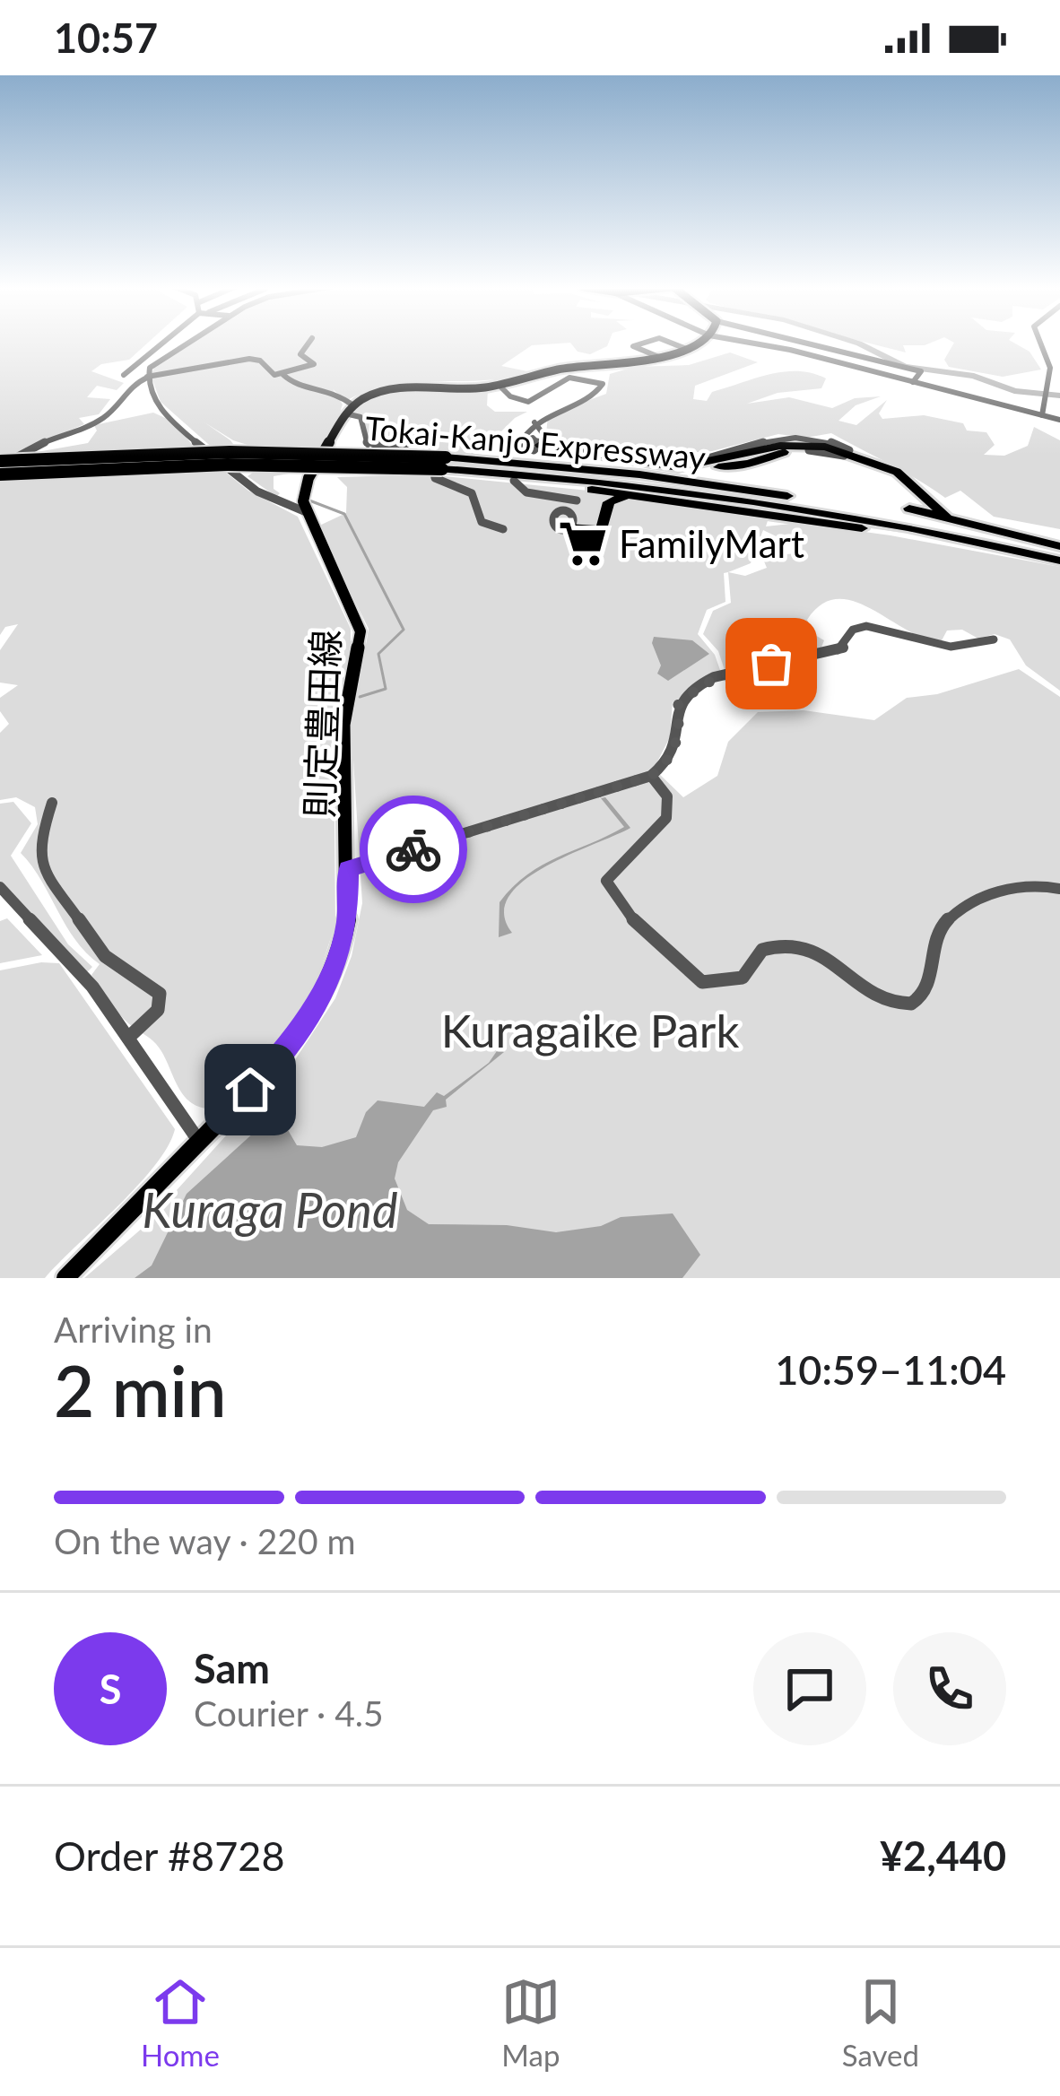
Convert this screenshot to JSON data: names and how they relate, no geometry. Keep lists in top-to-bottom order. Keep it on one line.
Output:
{"streets":{"highway":["Tokai-Kanjo Expressway"],"main road":["則定豊田線"]},"water":["Kuraga Pond"],"parks":["Kuragaike Park"],"places":{"supermarket":["FamilyMart"]},"page":{"status":"10:57","heading":["2 min","Arriving in","10:59–11:04"],"panel":["Sam","Courier · 4.5","Order #8728","¥2,440"],"bar":"On the way · 220 m","round":"S","tabs":["Home","Map","Saved"]}}
